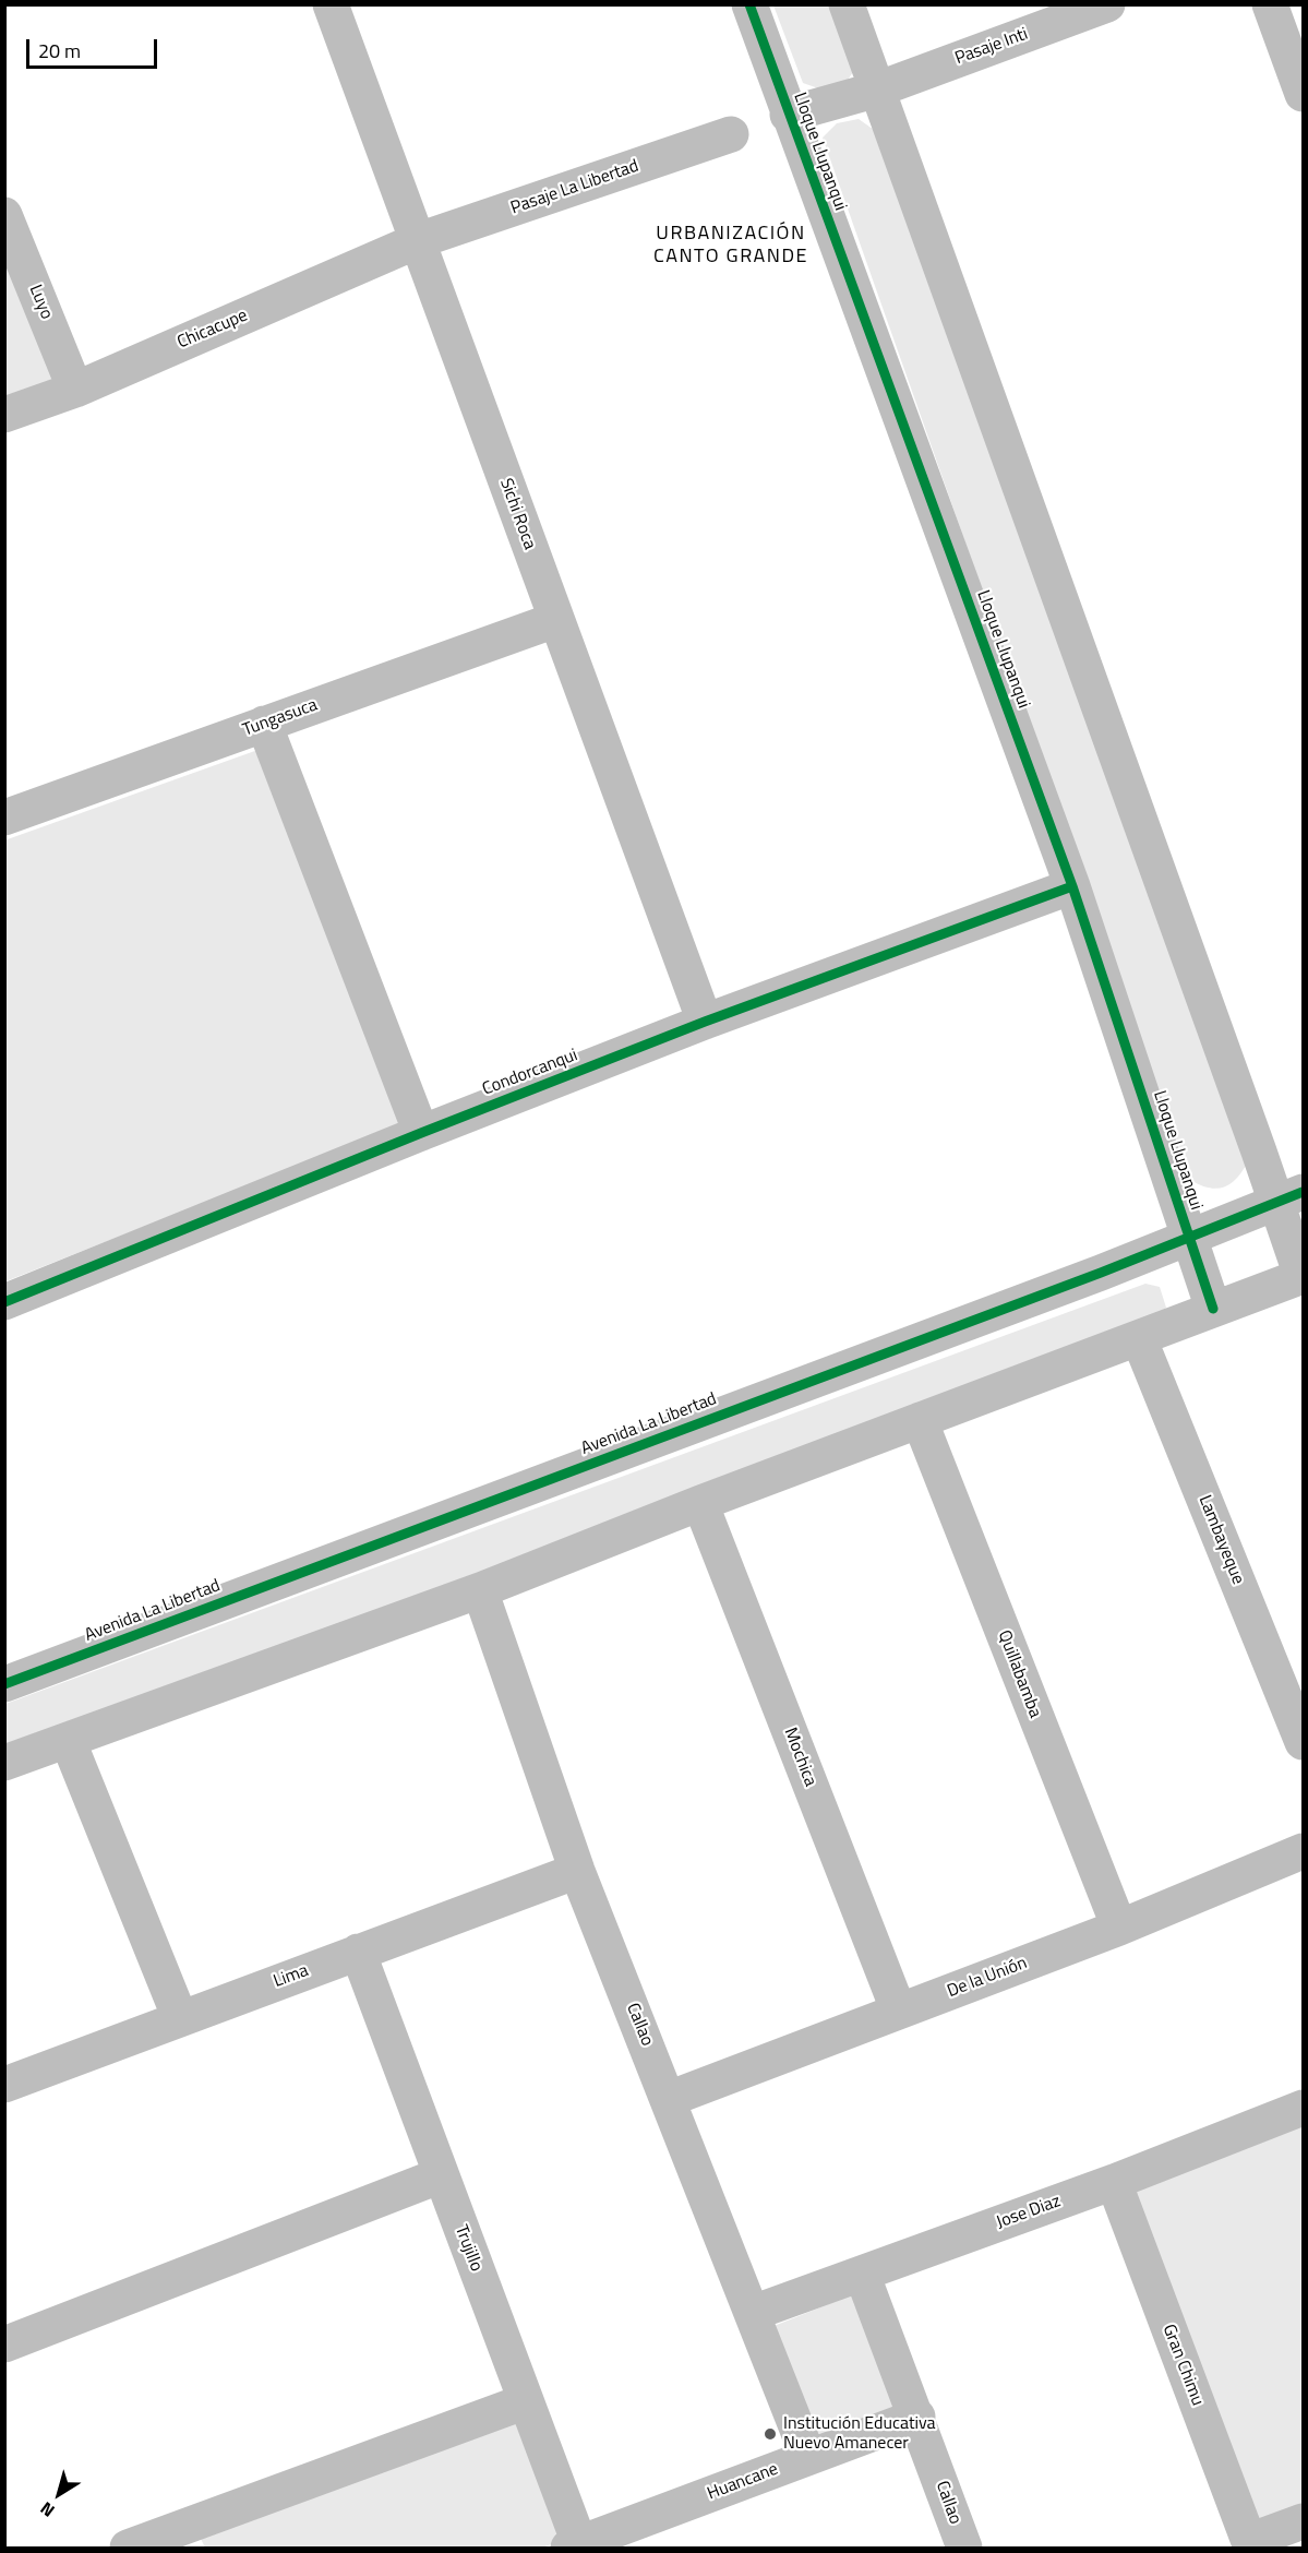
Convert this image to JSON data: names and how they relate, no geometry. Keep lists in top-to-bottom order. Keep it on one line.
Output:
{"streets":{"street":["Pasaje Inti","Lloque Llupanqui","Pasaje La Libertad","Luyo","Chicacupe","Sichi Roca","Tungasuca","Condorcanqui","Avenida La Libertad","Lambayeque","Quillabamba","Mochica","Lima","De la Unión","Callao","Jose Diaz","Trujillo","Gran Chimu","Huancane"]},"crossings":[["Lloque Llupanqui","Condorcanqui"],["Lloque Llupanqui","Avenida La Libertad"],["Pasaje La Libertad","Chicacupe"],["Pasaje La Libertad","Sichi Roca"],["Luyo","Chicacupe"],["Chicacupe","Sichi Roca"],["Sichi Roca","Tungasuca"],["Sichi Roca","Condorcanqui"],["Quillabamba","De la Unión"],["Mochica","De la Unión"],["Lima","Callao"],["Lima","Trujillo"],["De la Unión","Callao"],["Callao","Jose Diaz"],["Callao","Huancane"],["Jose Diaz","Gran Chimu"],["Trujillo","Huancane"]],"districts":["URBANIZACIÓN CANTO GRANDE"],"places":["Institución Educativa Nuevo Amanecer"],"scale_bar":"20 m","north":"bottom left"}
